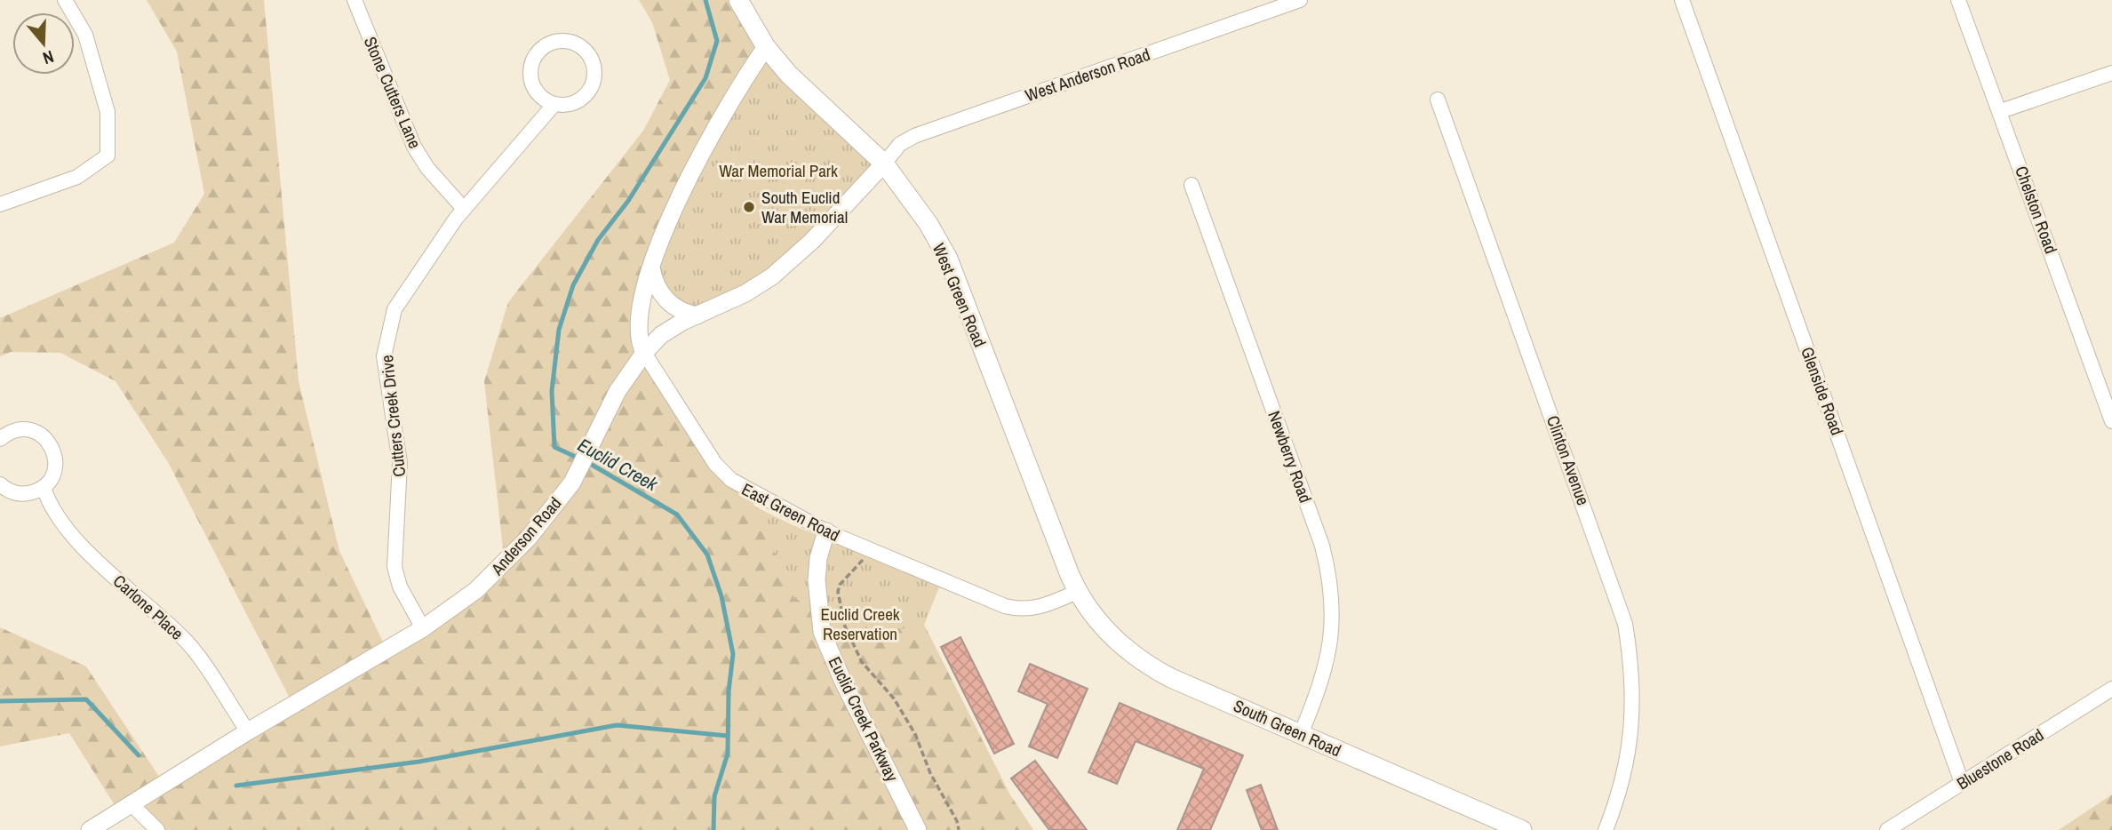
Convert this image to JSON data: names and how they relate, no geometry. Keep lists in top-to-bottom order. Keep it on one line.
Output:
{"streets":{"main road":["West Green Road","South Green Road"],"street":["West Anderson Road","Stone Cutters Lane","Chelston Road","Glenside Road","Cutters Creek Drive","Newberry Road","Clinton Avenue","East Green Road","Anderson Road","Carlone Place","Euclid Creek Parkway","Bluestone Road"]},"crossings":[["West Anderson Road","West Green Road"],["West Anderson Road","Anderson Road"],["Stone Cutters Lane","Cutters Creek Drive"],["West Green Road","East Green Road"],["West Green Road","Anderson Road"],["West Green Road","South Green Road"],["Glenside Road","Bluestone Road"],["Cutters Creek Drive","Anderson Road"],["Newberry Road","South Green Road"],["East Green Road","Anderson Road"],["East Green Road","Euclid Creek Parkway"],["East Green Road","South Green Road"],["Anderson Road","Carlone Place"]],"water":["Euclid Creek"],"parks":["War Memorial Park","Euclid Creek Reservation"],"places":["South Euclid War Memorial"],"north":"bottom"}
